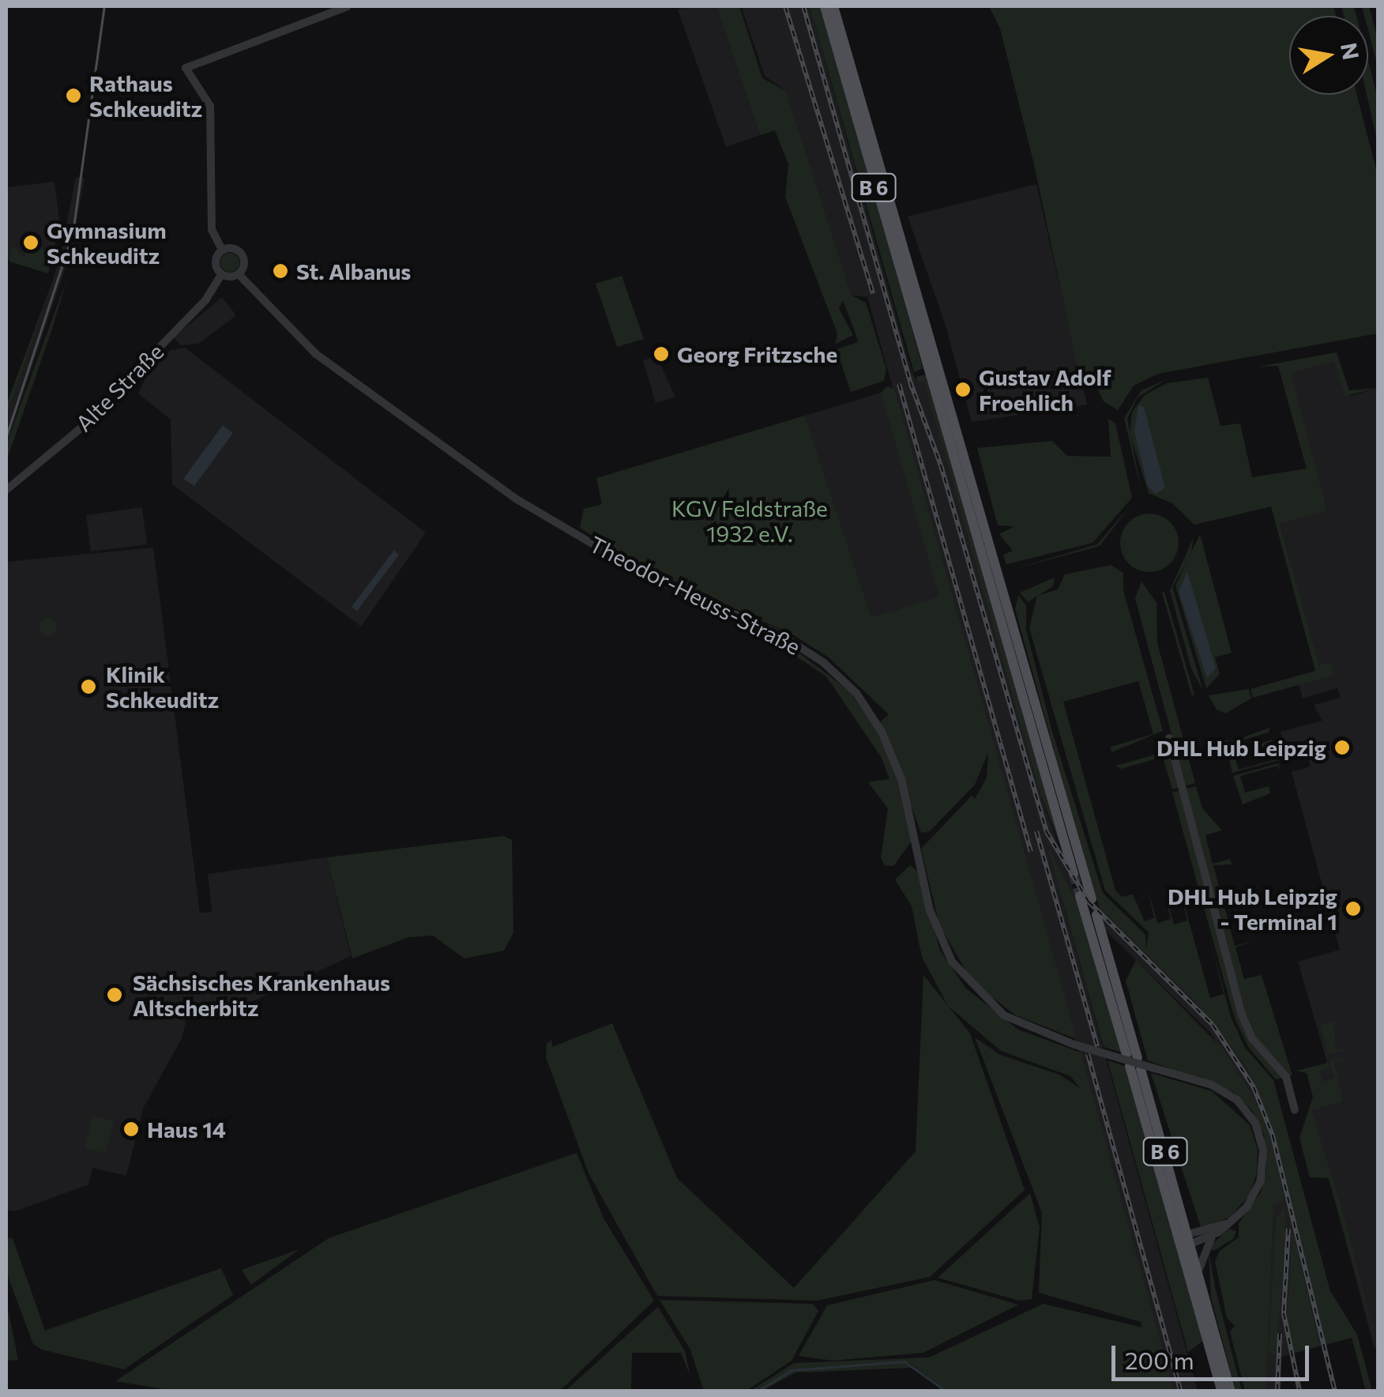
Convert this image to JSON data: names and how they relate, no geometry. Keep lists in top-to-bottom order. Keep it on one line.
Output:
{"streets":{"main road":["B 6"],"street":["Alte Straße","Theodor-Heuss-Straße"]},"crossings":[["B 6","Theodor-Heuss-Straße"],["Alte Straße","Theodor-Heuss-Straße"]],"parks":["KGV Feldstraße 1932 e.V."],"places":["Rathaus Schkeuditz","Gymnasium Schkeuditz","St. Albanus","Georg Fritzsche","Gustav Adolf Froehlich","Klinik Schkeuditz","DHL Hub Leipzig","DHL Hub Leipzig - Terminal 1","Sächsisches Krankenhaus Altscherbitz","Haus 14"],"scale_bar":"200 m","north":"right"}
